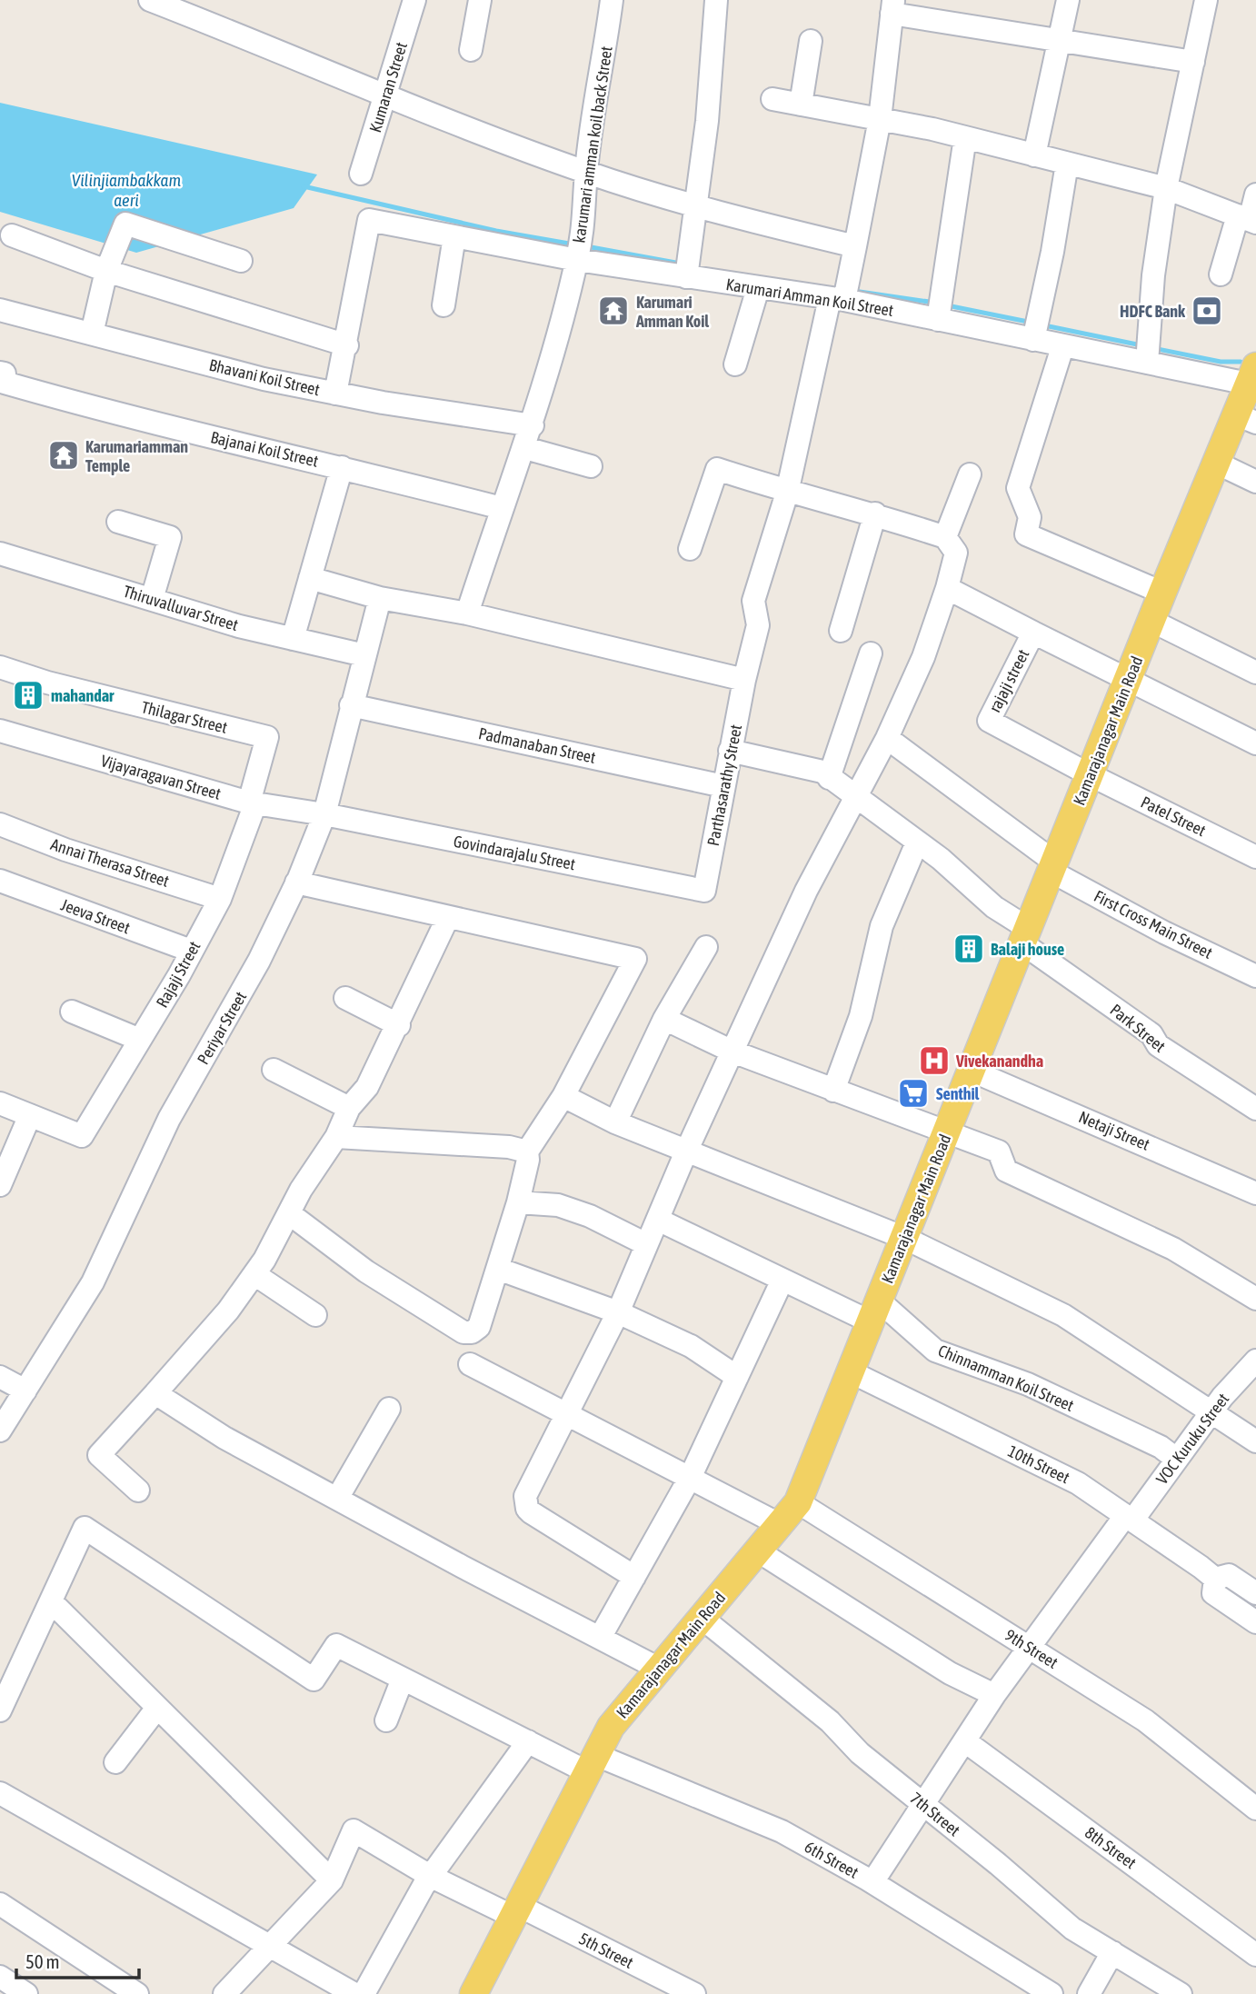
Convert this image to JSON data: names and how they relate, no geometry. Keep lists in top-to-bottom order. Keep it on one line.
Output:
{"streets":{"main road":["Kamarajanagar Main Road"],"street":["Kumaran Street","karumari amman koil back Street","Karumari Amman Koil Street","Bhavani Koil Street","Bajanai Koil Street","Thiruvalluvar Street","rajaji street","Thilagar Street","Padmanaban Street","Vijayaragavan Street","Parthasarathy Street","Patel Street","Govindarajalu Street","Annai Therasa Street","Jeeva Street","First Cross Main Street","Rajaji Street","Periyar Street","Park Street","Netaji Street","Chinnamman Koil Street","VOC Kuruku Street","10th Street","9th Street","7th Street","8th Street","6th Street","5th Street"]},"crossings":[["karumari amman koil back Street","Karumari Amman Koil Street"],["karumari amman koil back Street","Bhavani Koil Street"],["karumari amman koil back Street","Bajanai Koil Street"],["Karumari Amman Koil Street","Kamarajanagar Main Road"],["Karumari Amman Koil Street","Parthasarathy Street"],["Thiruvalluvar Street","Periyar Street"],["rajaji street","Kamarajanagar Main Road"],["rajaji street","Patel Street"],["Thilagar Street","Vijayaragavan Street"],["Thilagar Street","Rajaji Street"],["Kamarajanagar Main Road","Patel Street"],["Kamarajanagar Main Road","First Cross Main Street"],["Kamarajanagar Main Road","Park Street"],["Kamarajanagar Main Road","Netaji Street"],["Kamarajanagar Main Road","Chinnamman Koil Street"],["Kamarajanagar Main Road","10th Street"],["Kamarajanagar Main Road","9th Street"],["Kamarajanagar Main Road","7th Street"],["Kamarajanagar Main Road","6th Street"],["Kamarajanagar Main Road","5th Street"],["Padmanaban Street","Parthasarathy Street"],["Padmanaban Street","Periyar Street"],["Vijayaragavan Street","Govindarajalu Street"],["Vijayaragavan Street","Rajaji Street"],["Vijayaragavan Street","Periyar Street"],["Parthasarathy Street","Govindarajalu Street"],["Parthasarathy Street","Park Street"],["Govindarajalu Street","Periyar Street"],["Annai Therasa Street","Rajaji Street"],["Jeeva Street","Rajaji Street"],["Chinnamman Koil Street","VOC Kuruku Street"],["VOC Kuruku Street","10th Street"],["VOC Kuruku Street","9th Street"],["VOC Kuruku Street","7th Street"],["VOC Kuruku Street","8th Street"],["VOC Kuruku Street","6th Street"]],"water":["Vilinjiambakkam aeri"],"places":{"temple":["Karumari Amman Koil","Karumariamman Temple"],"bank":["HDFC Bank"],"building":["mahandar","Balaji house"],"hospital":["Vivekanandha"],"supermarket":["Senthil"]},"scale_bar":"50 m"}
